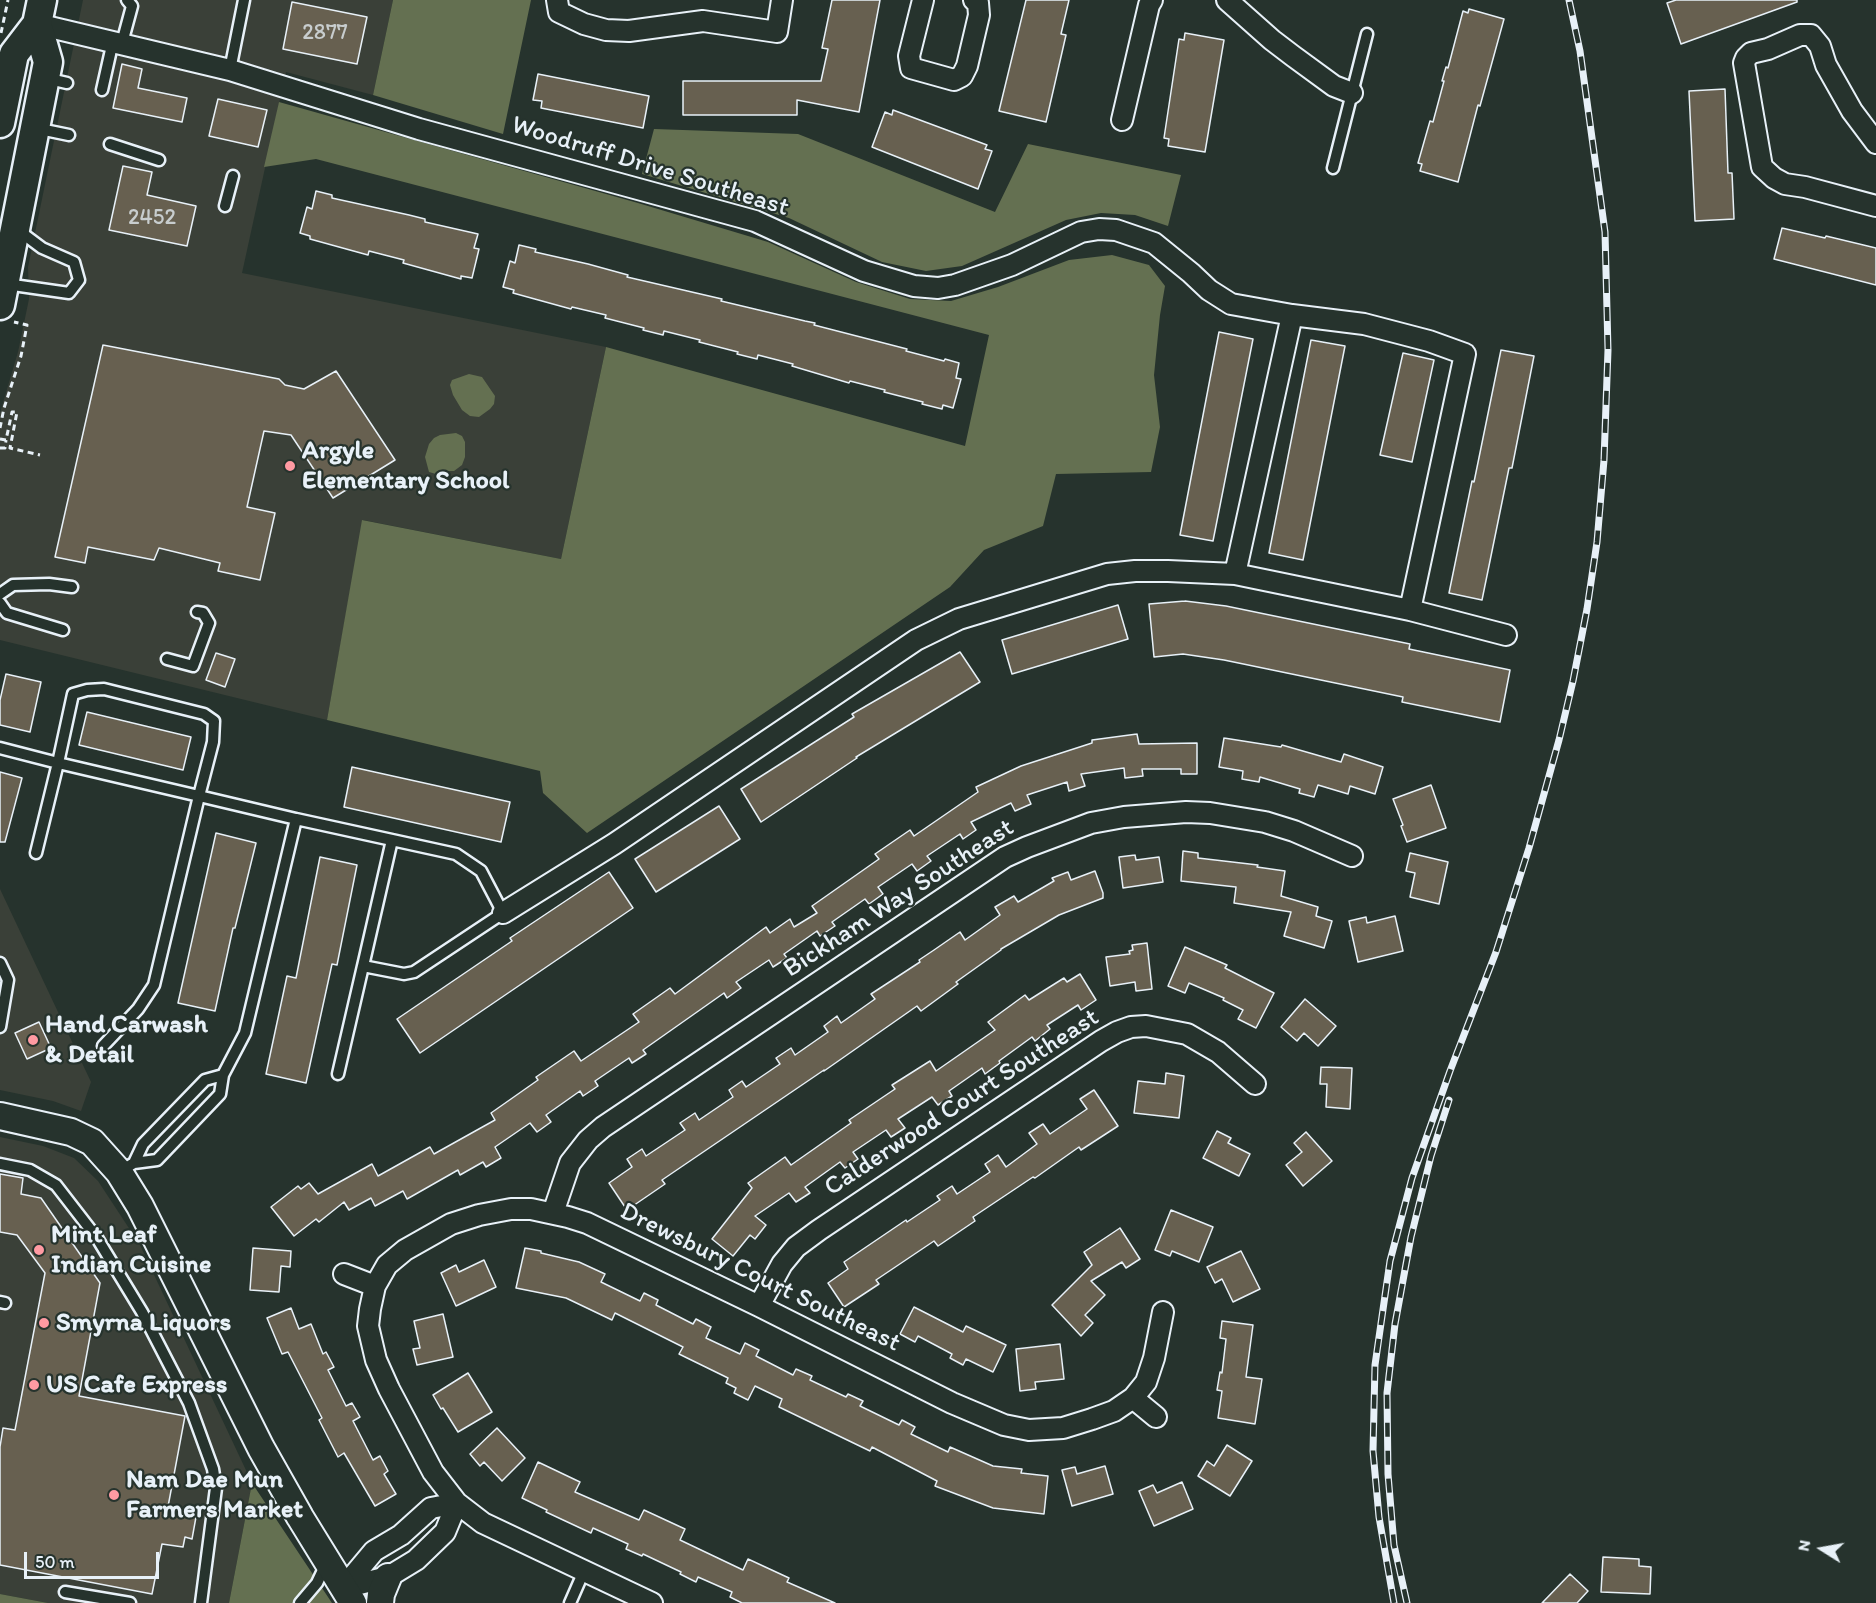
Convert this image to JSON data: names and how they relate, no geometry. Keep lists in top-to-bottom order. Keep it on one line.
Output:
{"streets":{"street":["Woodruff Drive Southeast","Bickham Way Southeast","Calderwood Court Southeast","Drewsbury Court Southeast"]},"crossings":[["Bickham Way Southeast","Drewsbury Court Southeast"],["Calderwood Court Southeast","Drewsbury Court Southeast"]],"places":["Argyle Elementary School","Hand Carwash & Detail","Mint Leaf Indian Cuisine","Smyrna Liquors","US Cafe Express","Nam Dae Mun Farmers Market"],"house_numbers":["2877","2452"],"scale_bar":"50 m","north":"left"}
